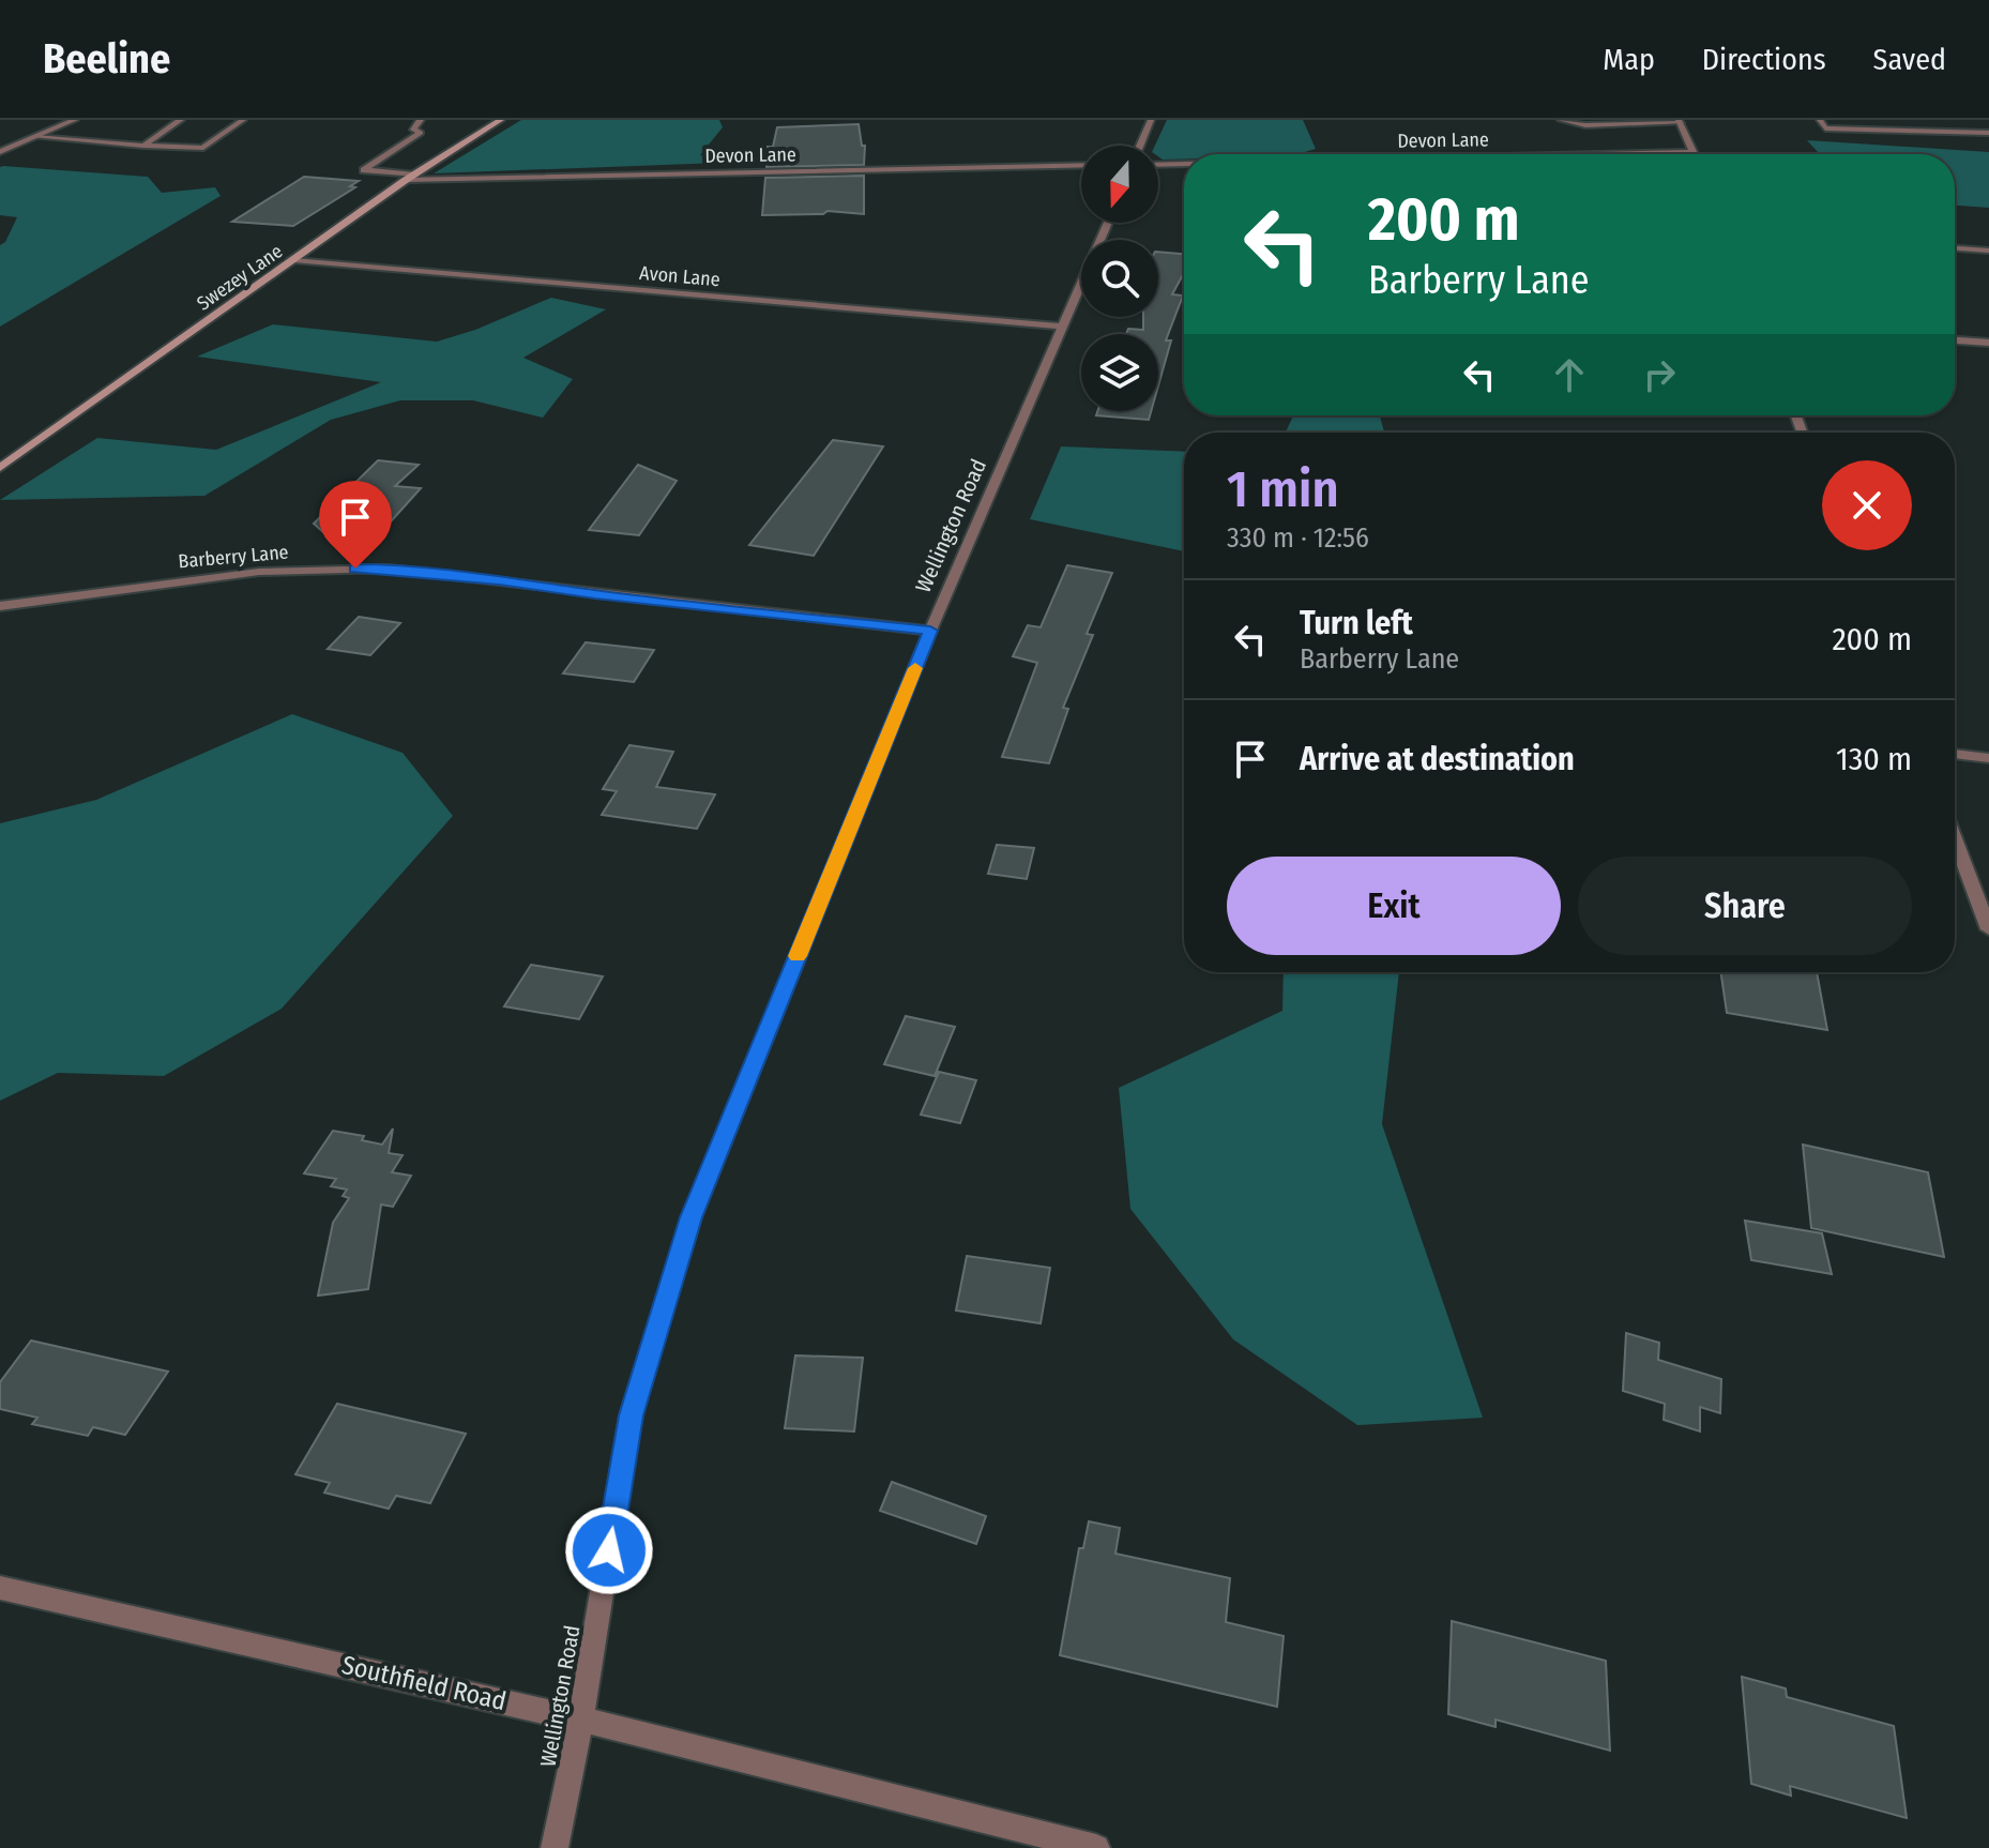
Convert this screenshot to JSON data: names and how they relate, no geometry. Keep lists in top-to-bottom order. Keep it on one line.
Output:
{"streets":{"street":["Devon Lane","Avon Lane","Swezey Lane","Wellington Road","Barberry Lane","Southfield Road"]},"crossings":[["Devon Lane","Swezey Lane"],["Avon Lane","Swezey Lane"],["Avon Lane","Wellington Road"],["Wellington Road","Barberry Lane"],["Wellington Road","Southfield Road"]],"north":"bottom","page":{"header":"Beeline","nav":["Map","Directions","Saved"],"turn":["200 m","Barberry Lane"],"heading":["1 min","330 m · 12:56"],"list":[{"name":"Turn left","note":"Barberry Lane","value":"200 m"},{"name":"Arrive at destination","value":"130 m"}],"buttons":["Exit","Share"]}}
